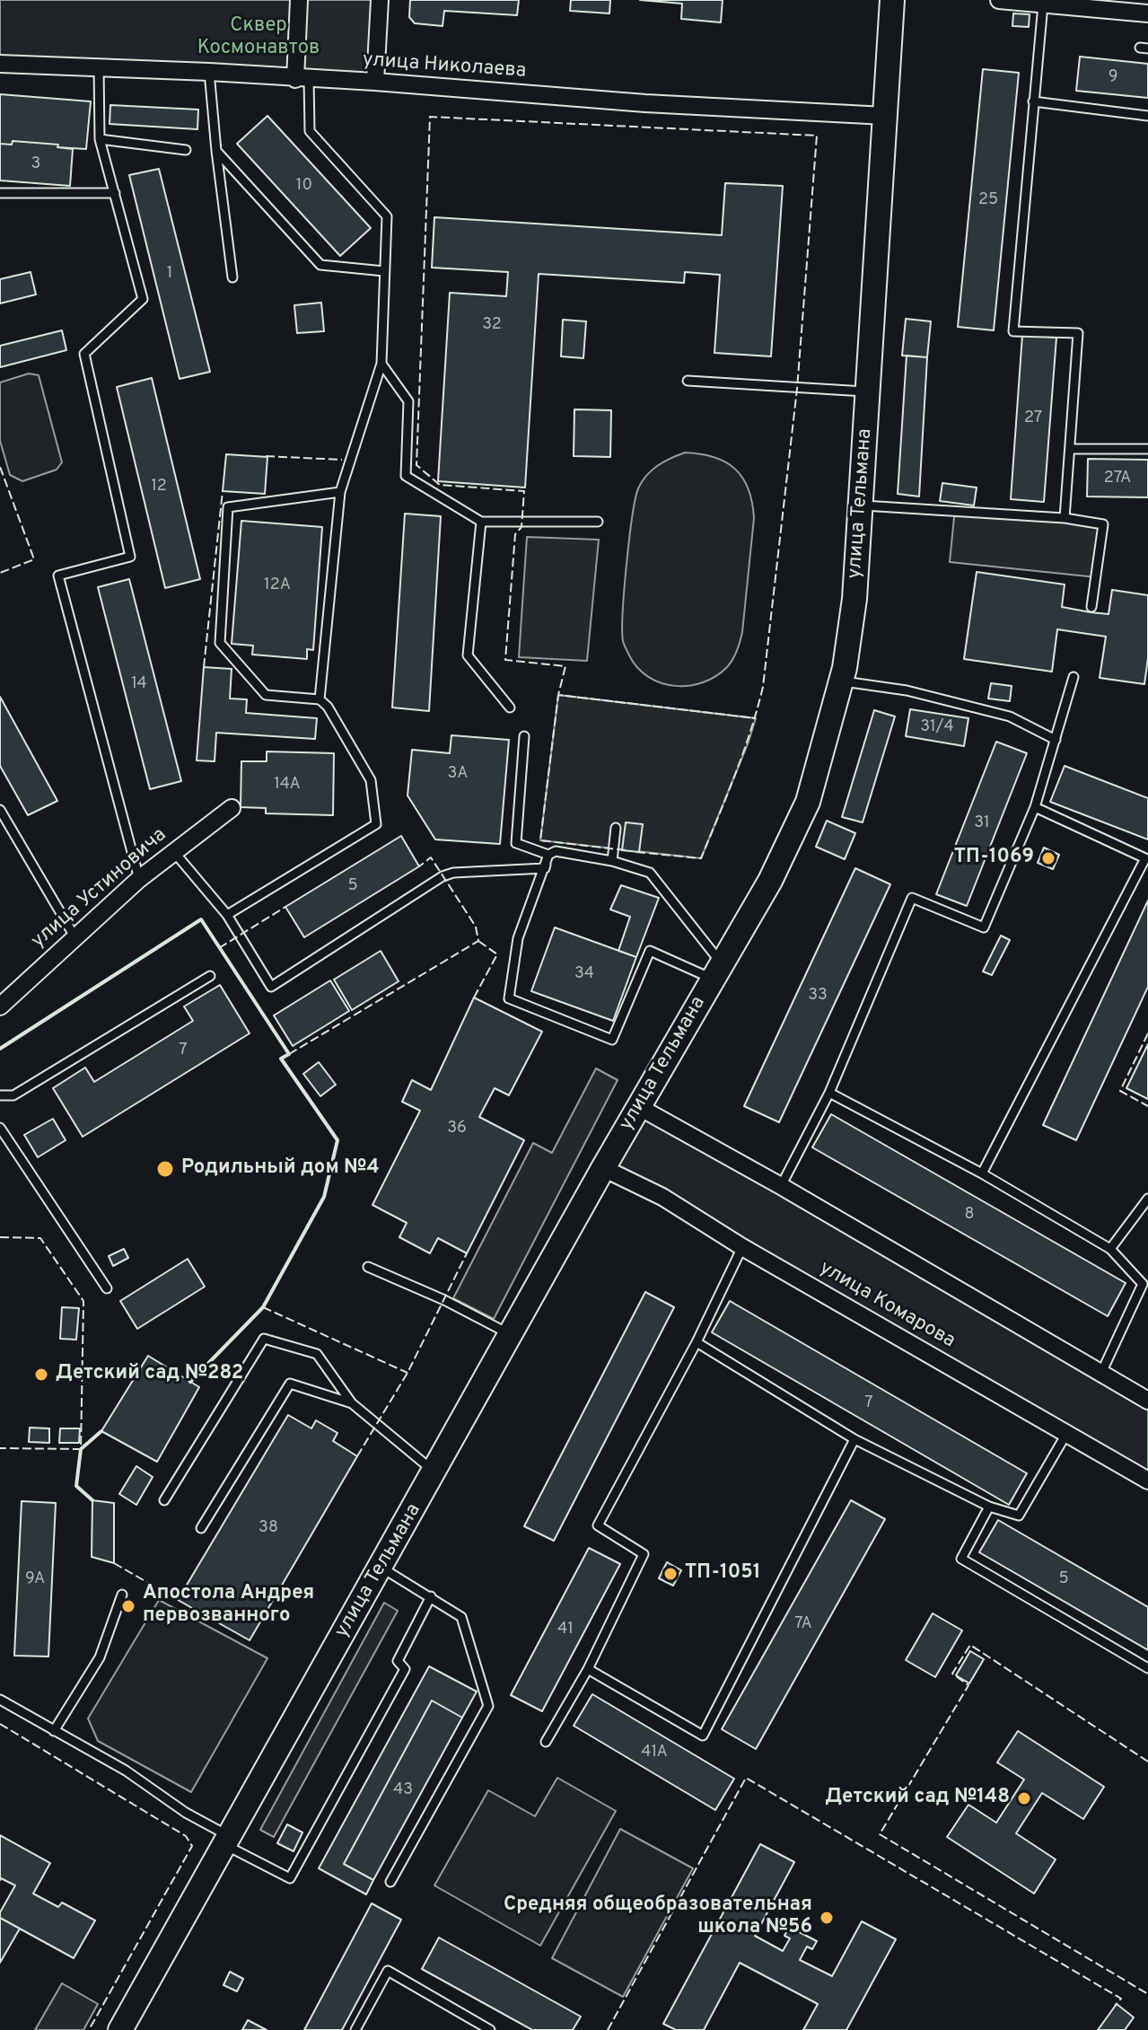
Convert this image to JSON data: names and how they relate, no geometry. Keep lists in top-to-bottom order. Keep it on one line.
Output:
{"streets":{"main road":["улица Тельмана"],"street":["улица Николаева","улица Устиновича","улица Комарова"]},"crossings":[["улица Николаева","улица Тельмана"],["улица Тельмана","улица Комарова"]],"parks":["Сквер Космонавтов"],"places":["ТП-1069","Родильный дом №4","Детский сад №282","ТП-1051","Апостола Андрея первозванного","Детский сад №148","Средняя общеобразовательная школа №56"],"house_numbers":["9","3","10","25","1","32","27","27А","12","12А","14","31/4","3А","14А","31","5","34","33","7","36","8","7","38","9А","5","7А","41","41А","43"]}
